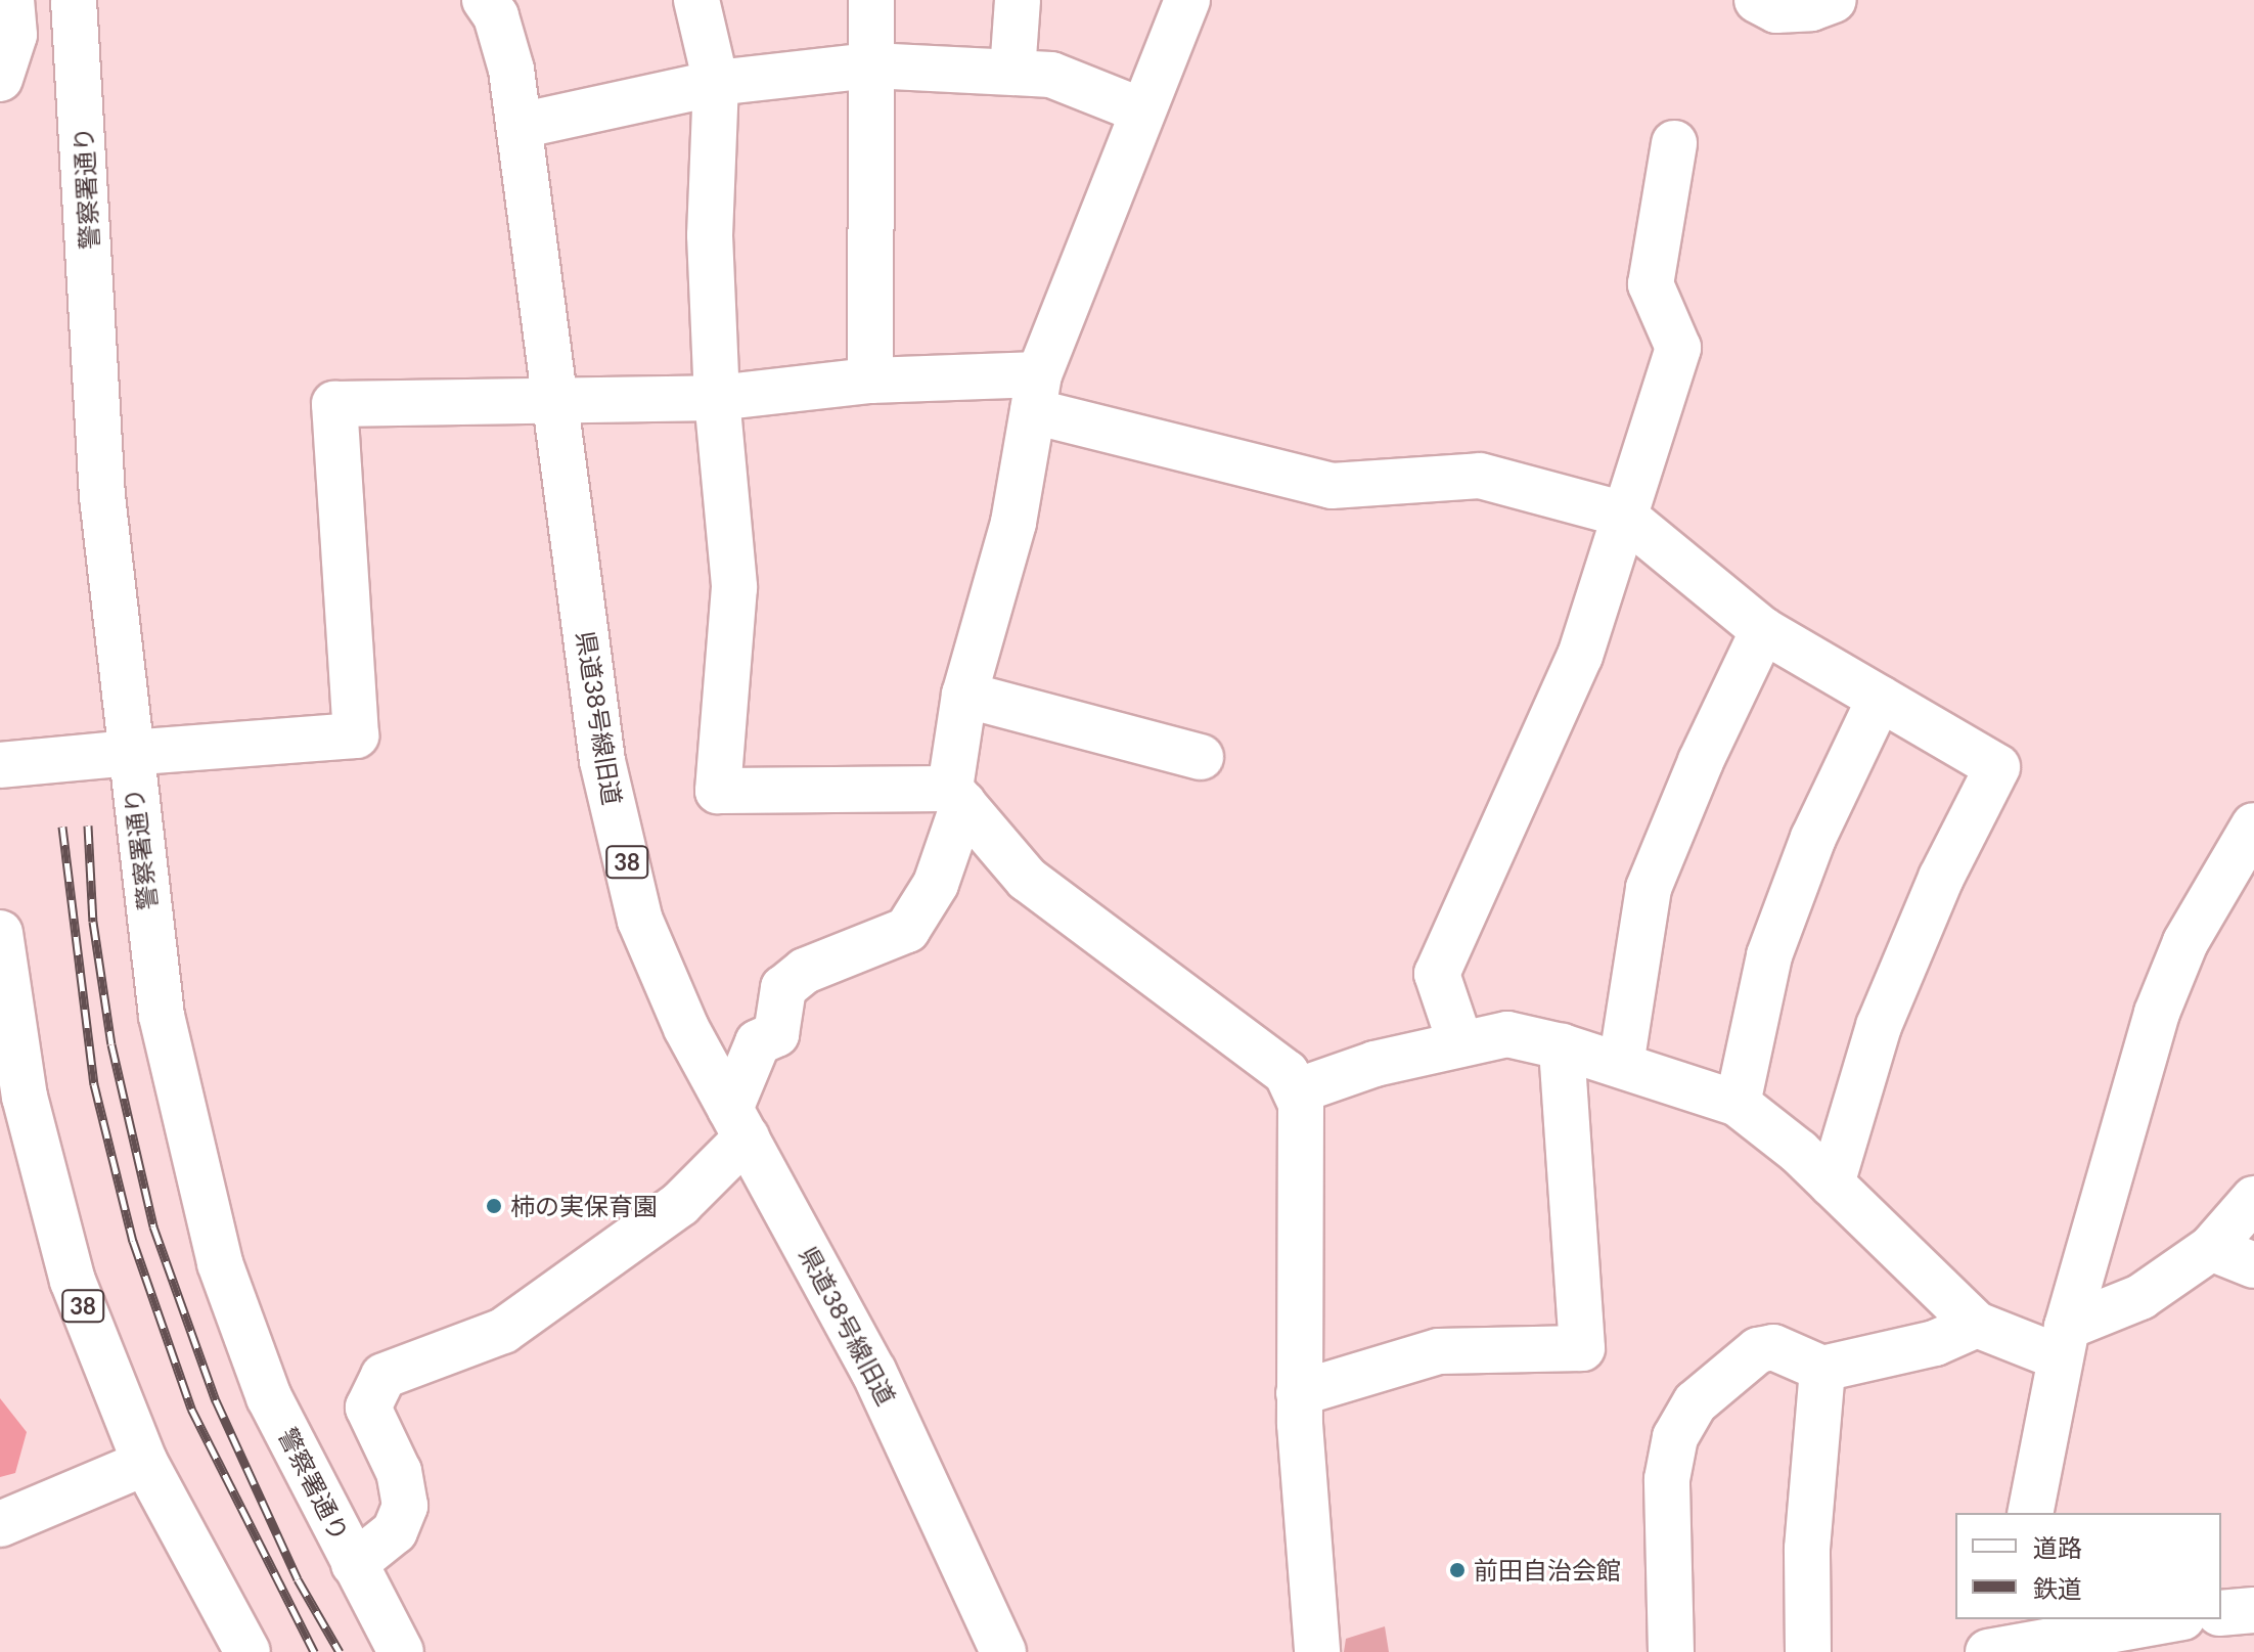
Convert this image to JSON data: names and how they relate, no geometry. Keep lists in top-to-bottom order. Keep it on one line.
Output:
{"streets":{"street":["警察署通り","県道38号線旧道","38"]},"places":["柿の実保育園","前田自治会館"],"legend":["道路","鉄道"]}
